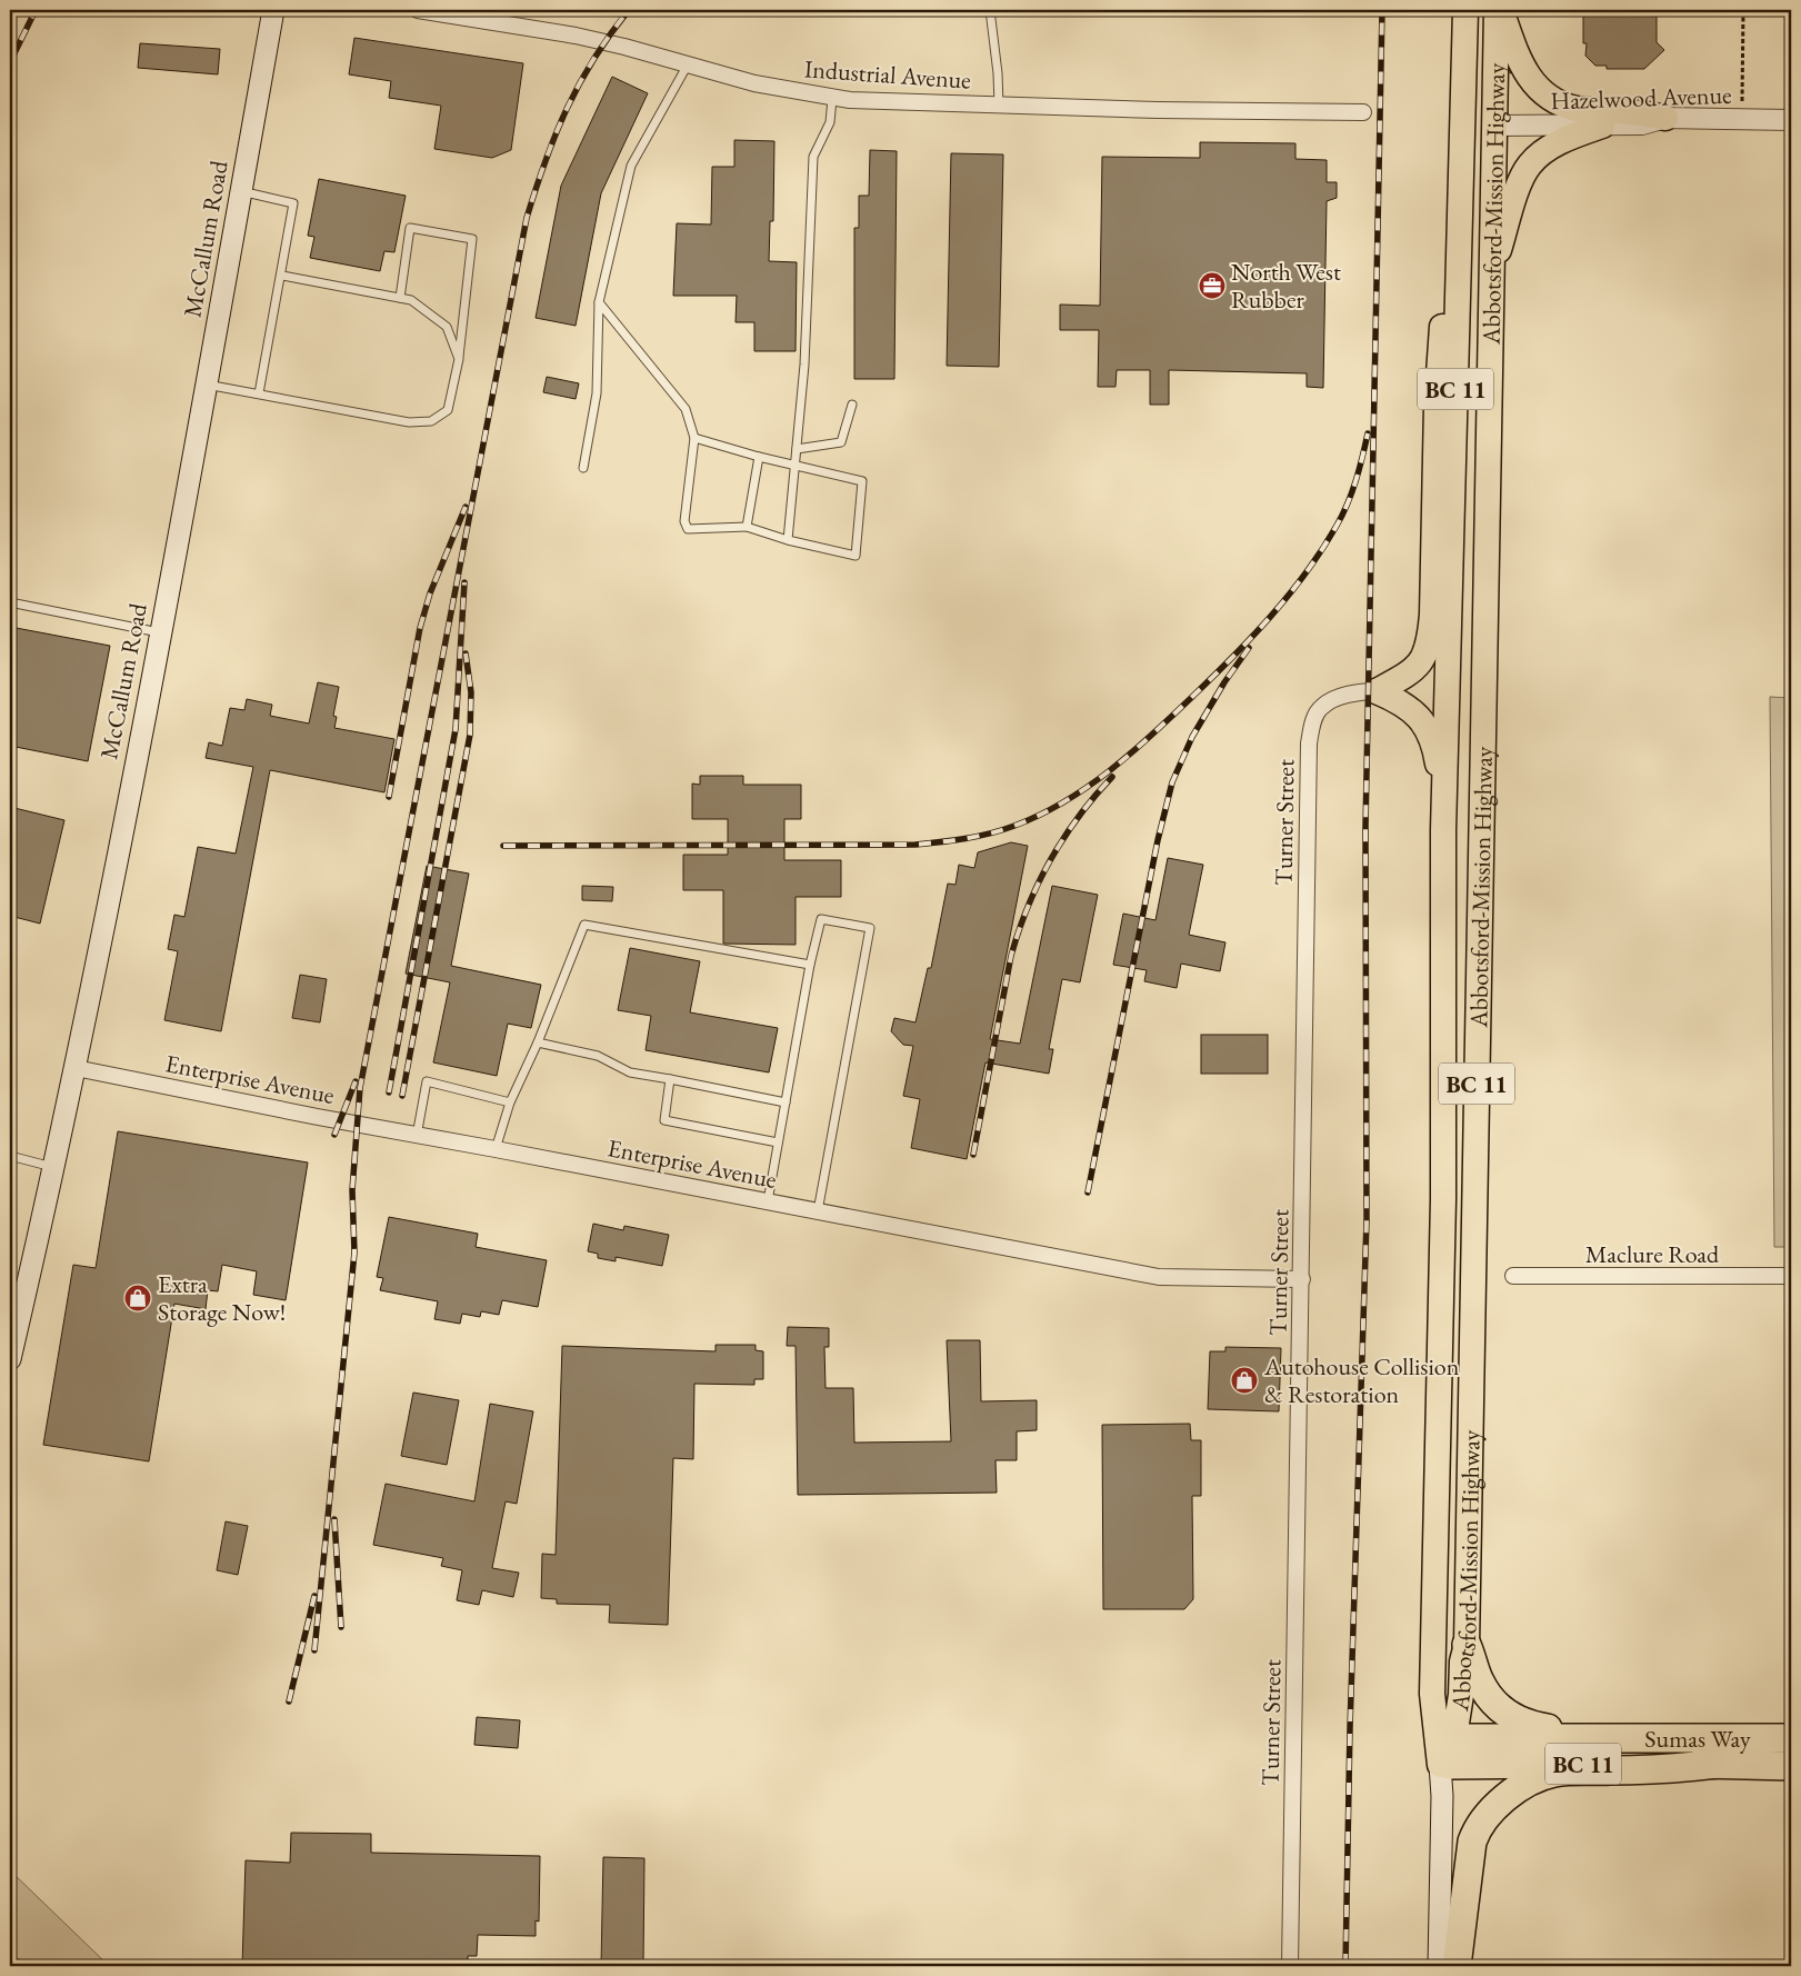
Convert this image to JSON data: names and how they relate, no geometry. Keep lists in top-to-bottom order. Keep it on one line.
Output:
{"streets":{"highway":["Abbotsford-Mission Highway","BC 11","Sumas Way"],"main road":["McCallum Road"],"street":["Industrial Avenue","Hazelwood Avenue","Turner Street","Enterprise Avenue","Maclure Road"]},"crossings":[["Hazelwood Avenue","Abbotsford-Mission Highway"],["Abbotsford-Mission Highway","Sumas Way"],["McCallum Road","Enterprise Avenue"],["Turner Street","Enterprise Avenue"]],"places":{"office":["North West Rubber"],"shop":["Extra Storage Now!","Autohouse Collision & Restoration"]}}
